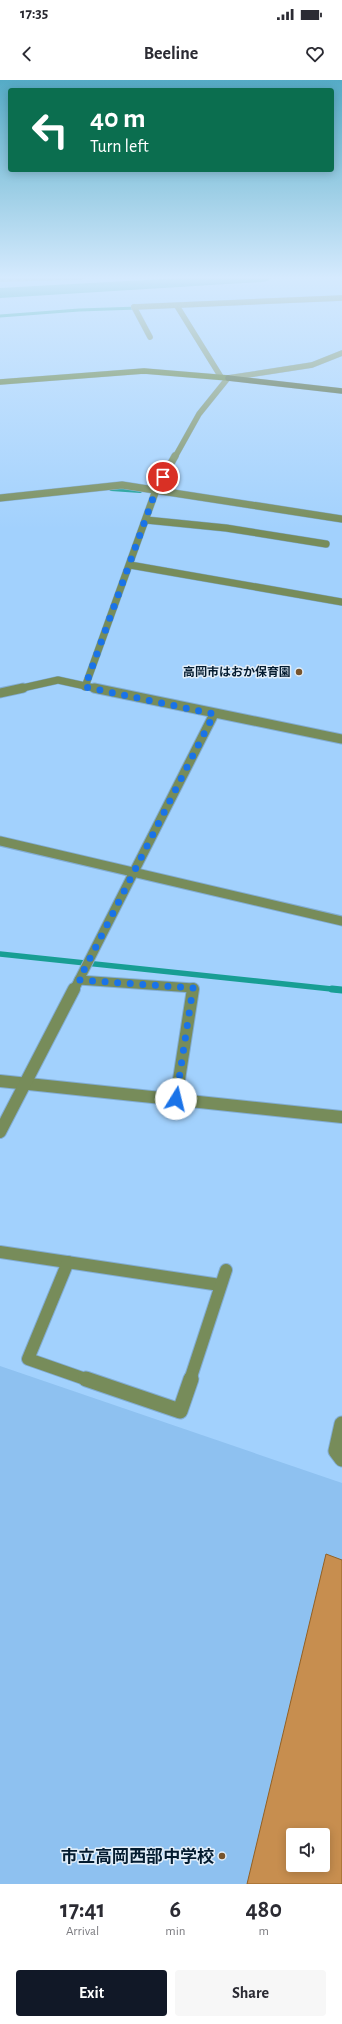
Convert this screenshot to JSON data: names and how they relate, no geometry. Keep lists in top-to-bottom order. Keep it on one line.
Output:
{"places":["高岡市はおか保育園","市立高岡西部中学校"],"page":{"status":"17:35","header":"Beeline","turn":["40 m","Turn left"],"eta":["17:41","Arrival","6","min","480","m"],"buttons":["Exit","Share"]}}
